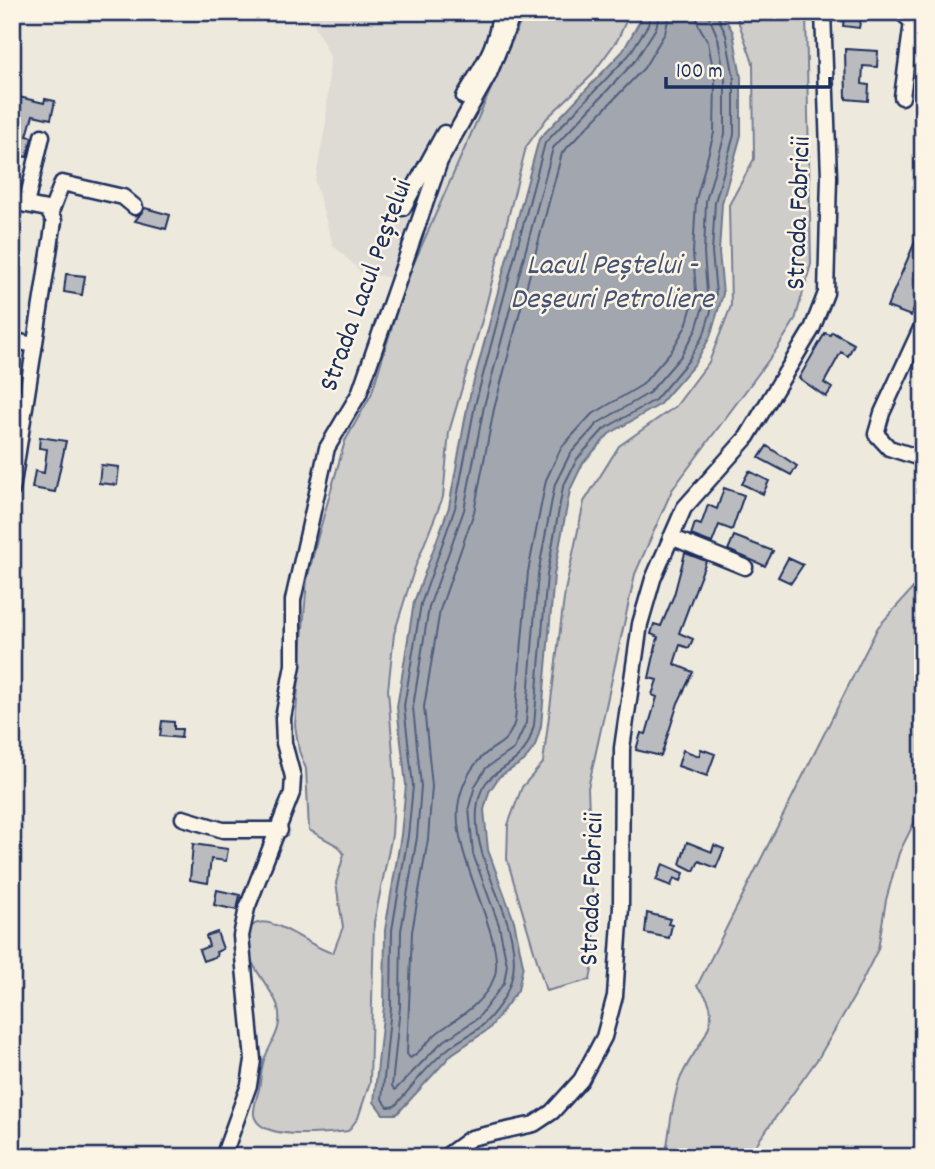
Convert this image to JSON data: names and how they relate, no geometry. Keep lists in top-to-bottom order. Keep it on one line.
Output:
{"streets":{"street":["Strada Fabricii","Strada Lacul Peștelui"]},"water":["Lacul Peștelui - Deșeuri Petroliere"],"scale_bar":"100 m"}
